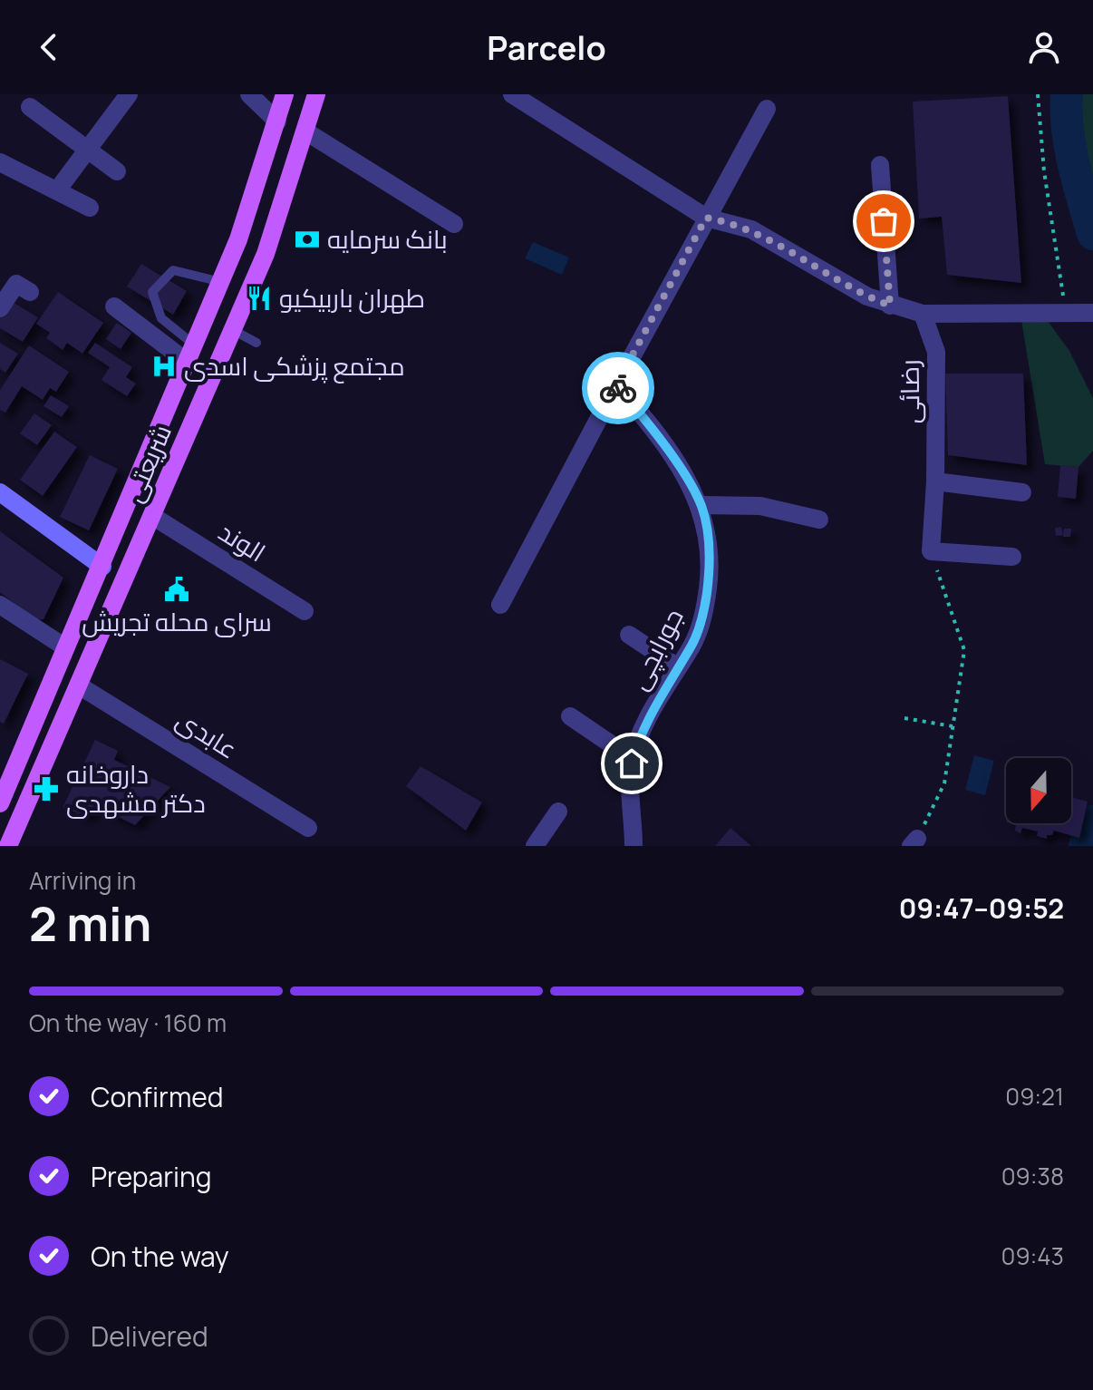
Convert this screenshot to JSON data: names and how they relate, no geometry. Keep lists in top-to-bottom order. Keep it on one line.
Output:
{"streets":{"main road":["شریعتی"],"street":["رضائی","الوند","جورابچی","عابدی"]},"crossings":[["شریعتی","الوند"],["شریعتی","عابدی"]],"places":{"bank":["بانک سرمایه"],"restaurant":["طهران باربیکیو"],"hospital":["مجتمع پزشکی اسدی"],"public building":["سرای محله تجریش"],"pharmacy":["داروخانه دکتر مشهدی"]},"north":"bottom","page":{"header":"Parcelo","heading":["2 min","Arriving in","09:47–09:52"],"bar":"On the way · 160 m","list":[["Confirmed","09:21"],["Preparing","09:38"],["On the way","09:43"],"Delivered"]}}
